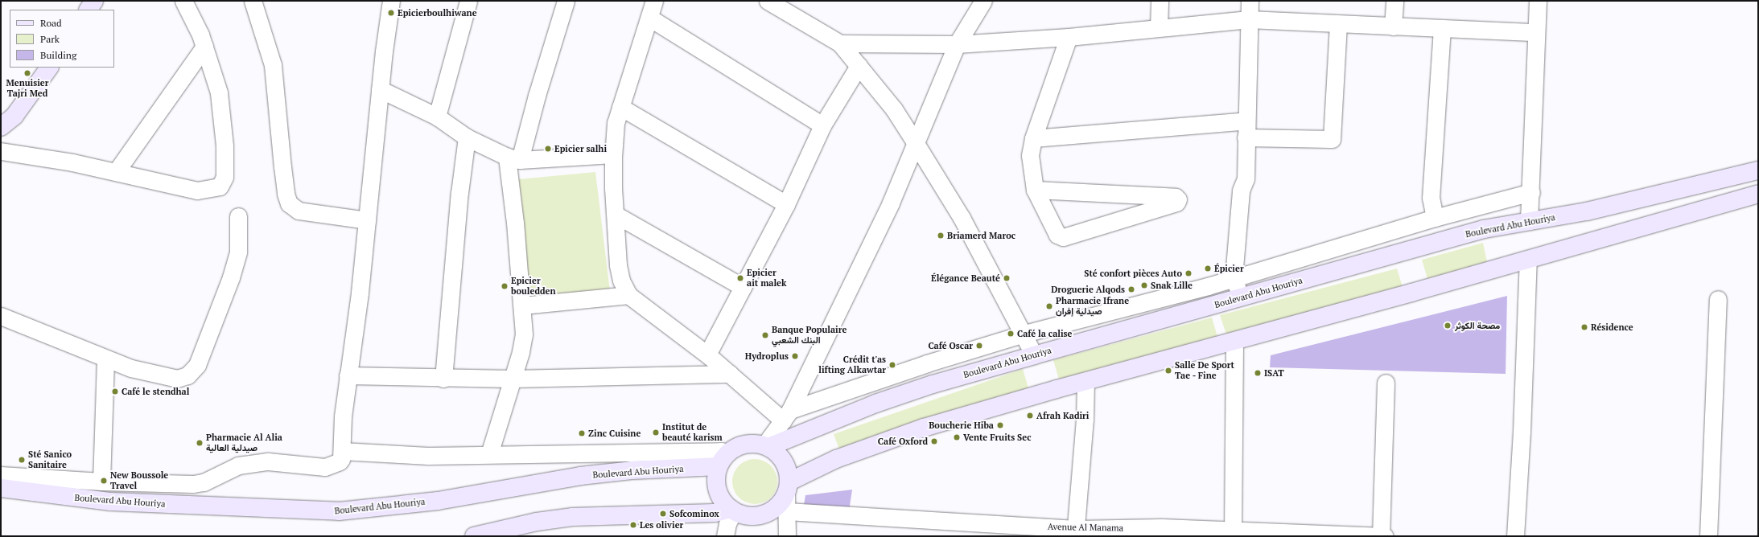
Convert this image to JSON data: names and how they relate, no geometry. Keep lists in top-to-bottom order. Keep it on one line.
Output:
{"streets":{"main road":["Boulevard Abu Houriya"],"street":["Avenue Al Manama"]},"places":["Epicierboulhiwane","Menuisier Tajri Med","Epicier salhi","Briamerd Maroc","Épicier","Sté confort pièces Auto","Epicier ait malek","Élégance Beauté","Snak Lille","Epicier bouledden","Droguerie Alqods","Pharmacie Ifrane صيدلية إفران","مصحة الكوثر","Résidence","Café la calise","Banque Populaire البنك الشعبي","Café Oscar","Hydroplus","Crédit t'as lifting Alkawtar","Salle De Sport Tae - Fine","ISAT","Café le stendhal","Afrah Kadiri","Boucherie Hiba","Institut de beauté karism","Zinc Cuisine","Vente Fruits Sec","Café Oxford","Pharmacie Al Alia صيدلية العالية","Sté Sanico Sanitaire","New Boussole Travel","Sofcominox","Les olivier"],"legend":["Road","Park","Building"]}
